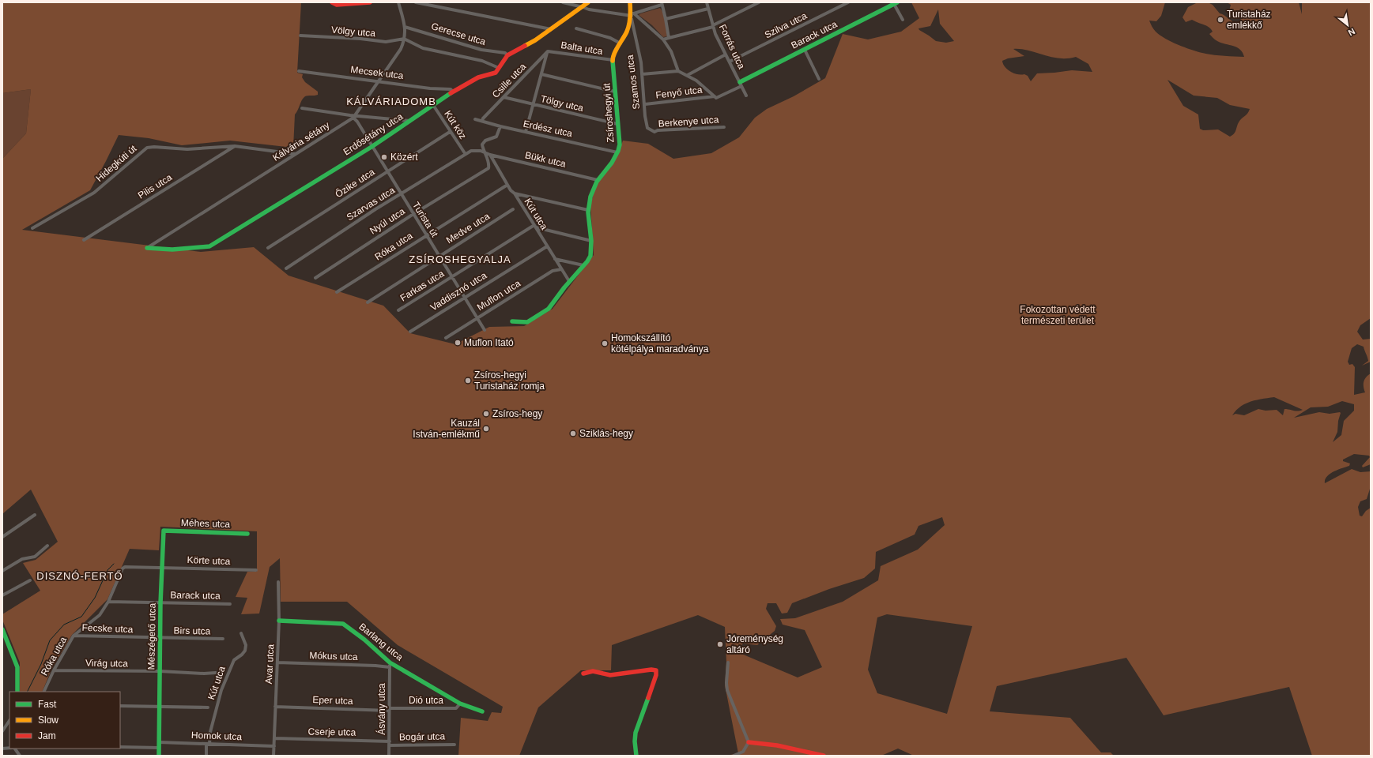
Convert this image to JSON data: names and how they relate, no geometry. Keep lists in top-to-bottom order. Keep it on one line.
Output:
{"streets":{"street":["Szilva utca","Völgy utca","Gerecse utca","Barack utca","Forrás utca","Balta utca","Mecsek utca","Csille utca","Szamos utca","Fenyő utca","Tölgy utca","Zsíroshegyi út","Berkenye utca","Kút köz","Erdész utca","Erdősétány utca","Kálvária sétány","Bükk utca","Hidegkúti út","Őzike utca","Pilis utca","Szarvas utca","Kút utca","Turista út","Nyúl utca","Medve utca","Róka utca","Farkas utca","Vaddisznó utca","Muflon utca","Méhes utca","Körte utca","Fecske utca","Birs utca","Mészégető utca","Barlang utca","Mókus utca","Virág utca","Avar utca","Eper utca","Dió utca","Ásvány utca","Cserje utca","Homok utca","Bogár utca"]},"crossings":[["Szilva utca","Forrás utca"],["Völgy utca","Gerecse utca"],["Völgy utca","Kálvária sétány"],["Gerecse utca","Erdősétány utca"],["Gerecse utca","Kálvária sétány"],["Barack utca","Forrás utca"],["Barack utca","Fenyő utca"],["Barack utca","Mészégető utca"],["Balta utca","Csille utca"],["Balta utca","Zsíroshegyi út"],["Mecsek utca","Erdősétány utca"],["Mecsek utca","Kálvária sétány"],["Csille utca","Tölgy utca"],["Csille utca","Erdész utca"],["Szamos utca","Fenyő utca"],["Szamos utca","Zsíroshegyi út"],["Szamos utca","Berkenye utca"],["Tölgy utca","Zsíroshegyi út"],["Zsíroshegyi út","Erdész utca"],["Zsíroshegyi út","Bükk utca"],["Zsíroshegyi út","Kút utca"],["Kút köz","Erdősétány utca"],["Kút köz","Bükk utca"],["Kút köz","Őzike utca"],["Kút köz","Szarvas utca"],["Erdősétány utca","Kálvária sétány"],["Erdősétány utca","Turista út"],["Kálvária sétány","Hidegkúti út"],["Kálvária sétány","Turista út"],["Bükk utca","Szarvas utca"],["Bükk utca","Kút utca"],["Bükk utca","Nyúl utca"],["Hidegkúti út","Pilis utca"],["Őzike utca","Turista út"],["Szarvas utca","Turista út"],["Kút utca","Róka utca"],["Kút utca","Farkas utca"],["Kút utca","Vaddisznó utca"],["Kút utca","Muflon utca"],["Kút utca","Homok utca"],["Turista út","Nyúl utca"],["Turista út","Medve utca"],["Turista út","Róka utca"],["Turista út","Farkas utca"],["Turista út","Vaddisznó utca"],["Turista út","Muflon utca"],["Róka utca","Körte utca"],["Róka utca","Fecske utca"],["Róka utca","Virág utca"],["Méhes utca","Mészégető utca"],["Körte utca","Mészégető utca"],["Fecske utca","Birs utca"],["Fecske utca","Mészégető utca"],["Birs utca","Mészégető utca"],["Mészégető utca","Virág utca"],["Mészégető utca","Homok utca"],["Barlang utca","Mókus utca"],["Barlang utca","Avar utca"],["Barlang utca","Dió utca"],["Barlang utca","Ásvány utca"],["Mókus utca","Avar utca"],["Mókus utca","Ásvány utca"],["Avar utca","Eper utca"],["Avar utca","Cserje utca"],["Avar utca","Homok utca"],["Eper utca","Dió utca"],["Eper utca","Ásvány utca"],["Dió utca","Ásvány utca"],["Ásvány utca","Cserje utca"],["Ásvány utca","Bogár utca"],["Cserje utca","Bogár utca"]],"districts":["KÁLVÁRIADOMB","ZSÍROSHEGYALJA","DISZNÓ-FERTŐ"],"parks":["Fokozottan védett természeti terület"],"places":["Turistaház emlékkő","Közért","Muflon Itató","Homokszállító kötélpálya maradványa","Zsíros-hegyi Turistaház romja","Zsíros-hegy","Kauzál István-emlékmű","Sziklás-hegy","Jóreménység altáró"],"legend":["Fast","Slow","Jam"],"north":"bottom right"}
